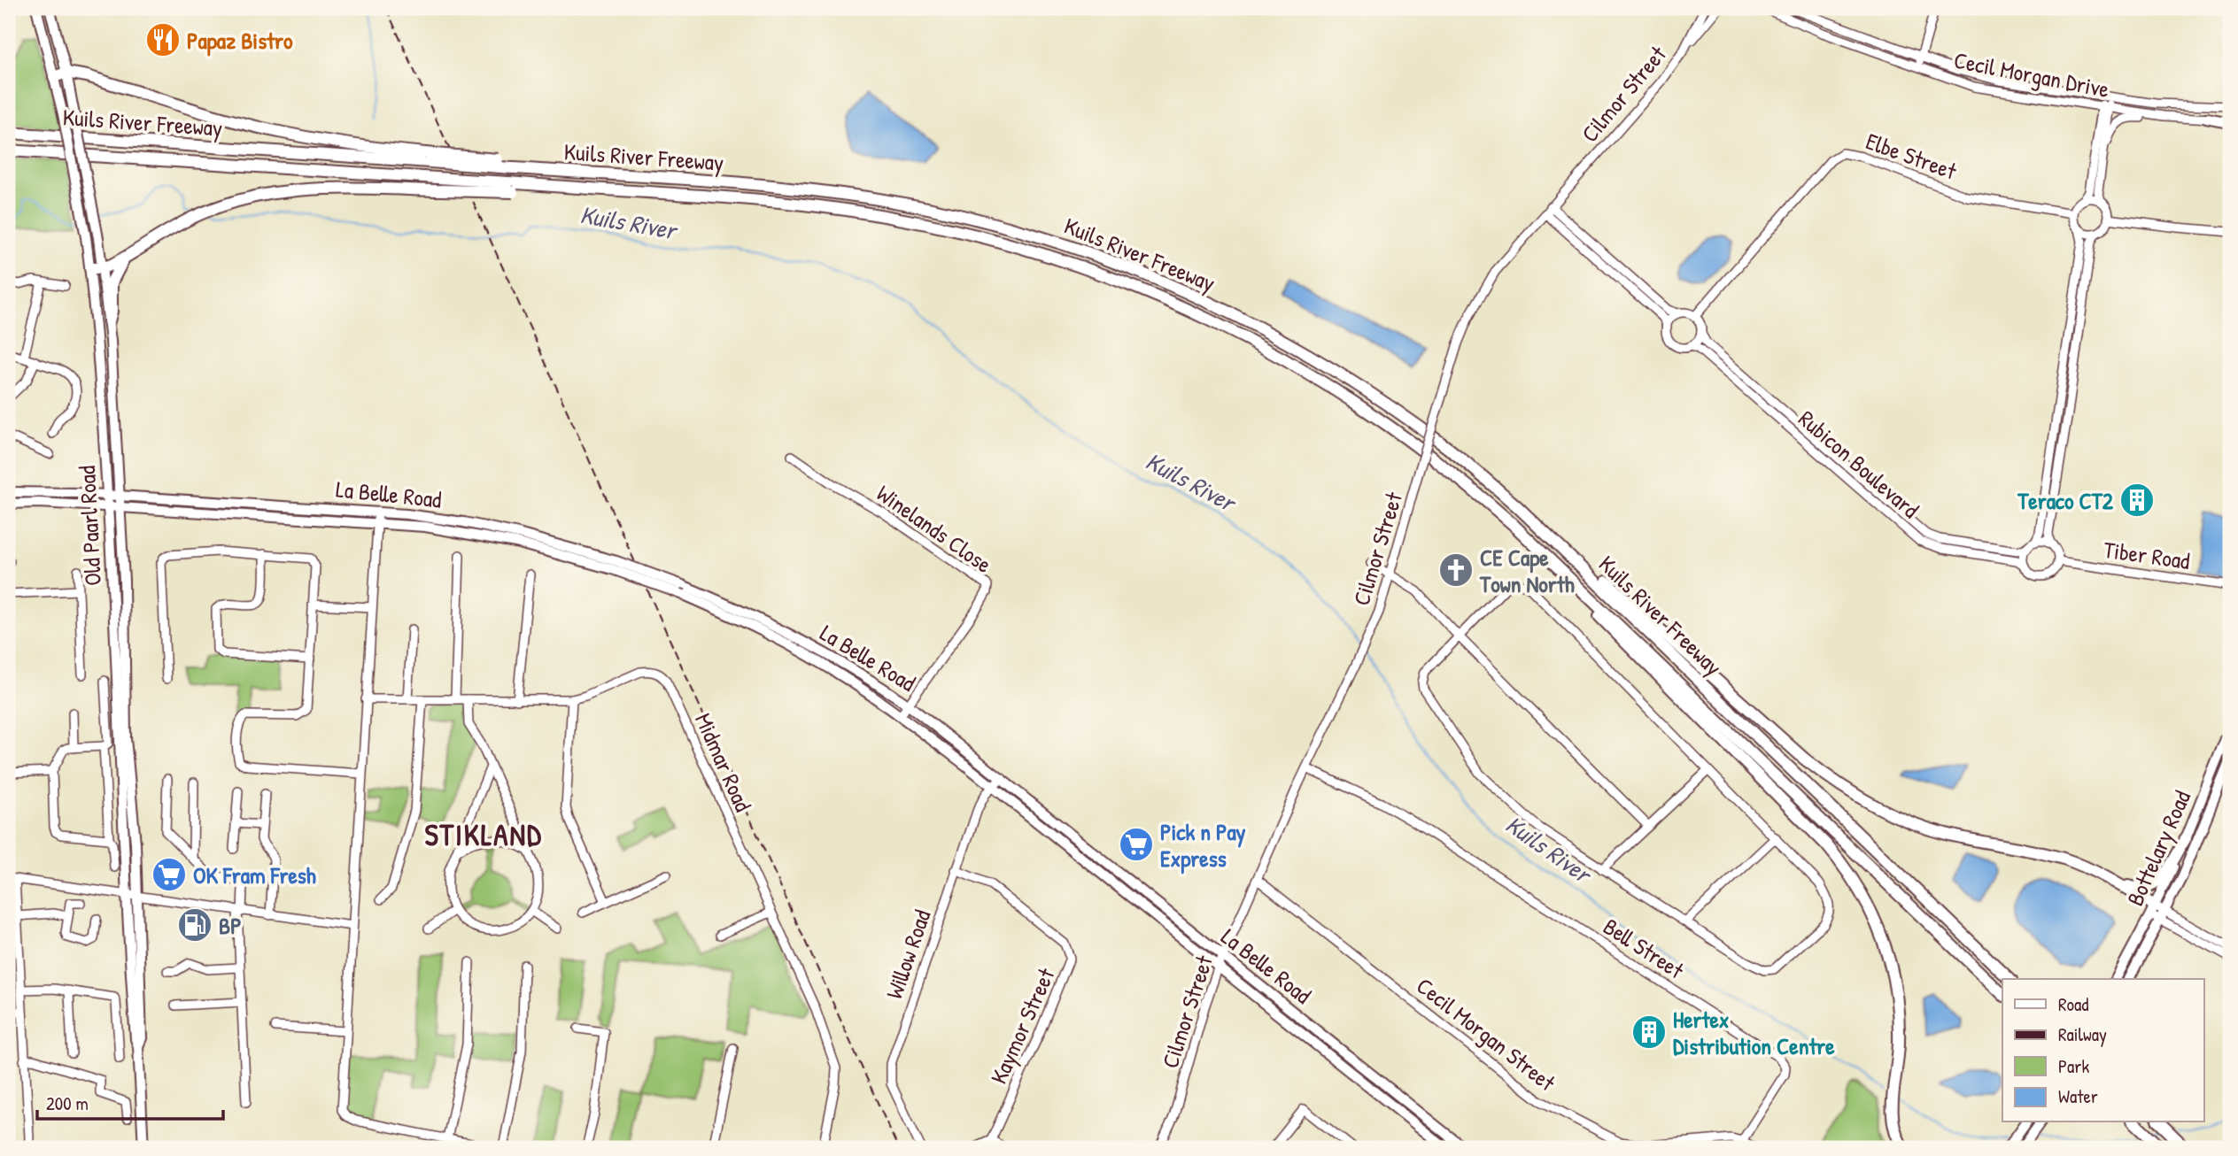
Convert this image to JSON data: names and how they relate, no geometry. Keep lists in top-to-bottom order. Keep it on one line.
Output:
{"streets":{"highway":["Kuils River Freeway"],"main road":["La Belle Road","Old Paarl Road","Bottelary Road"],"street":["Cecil Morgan Drive","Cilmor Street","Elbe Street","Rubicon Boulevard","Winelands Close","Tiber Road","Midmar Road","Bell Street","Willow Road","Kaymor Street","Cecil Morgan Street"]},"crossings":[["Cilmor Street","La Belle Road"],["Cilmor Street","Bell Street"],["Cilmor Street","Cecil Morgan Street"],["Elbe Street","Rubicon Boulevard"],["Rubicon Boulevard","Tiber Road"],["La Belle Road","Old Paarl Road"],["La Belle Road","Winelands Close"],["La Belle Road","Willow Road"],["Bell Street","Cecil Morgan Street"],["Willow Road","Kaymor Street"]],"districts":["STIKLAND"],"water":["Kuils River"],"places":{"restaurant":["Papaz Bistro"],"building":["Teraco CT2","Hertex Distribution Centre"],"church":["CE Cape Town North"],"supermarket":["Pick n Pay Express","OK Fram Fresh"],"fuel station":["BP"]},"legend":["Road","Railway","Park","Water"],"scale_bar":"200 m"}
